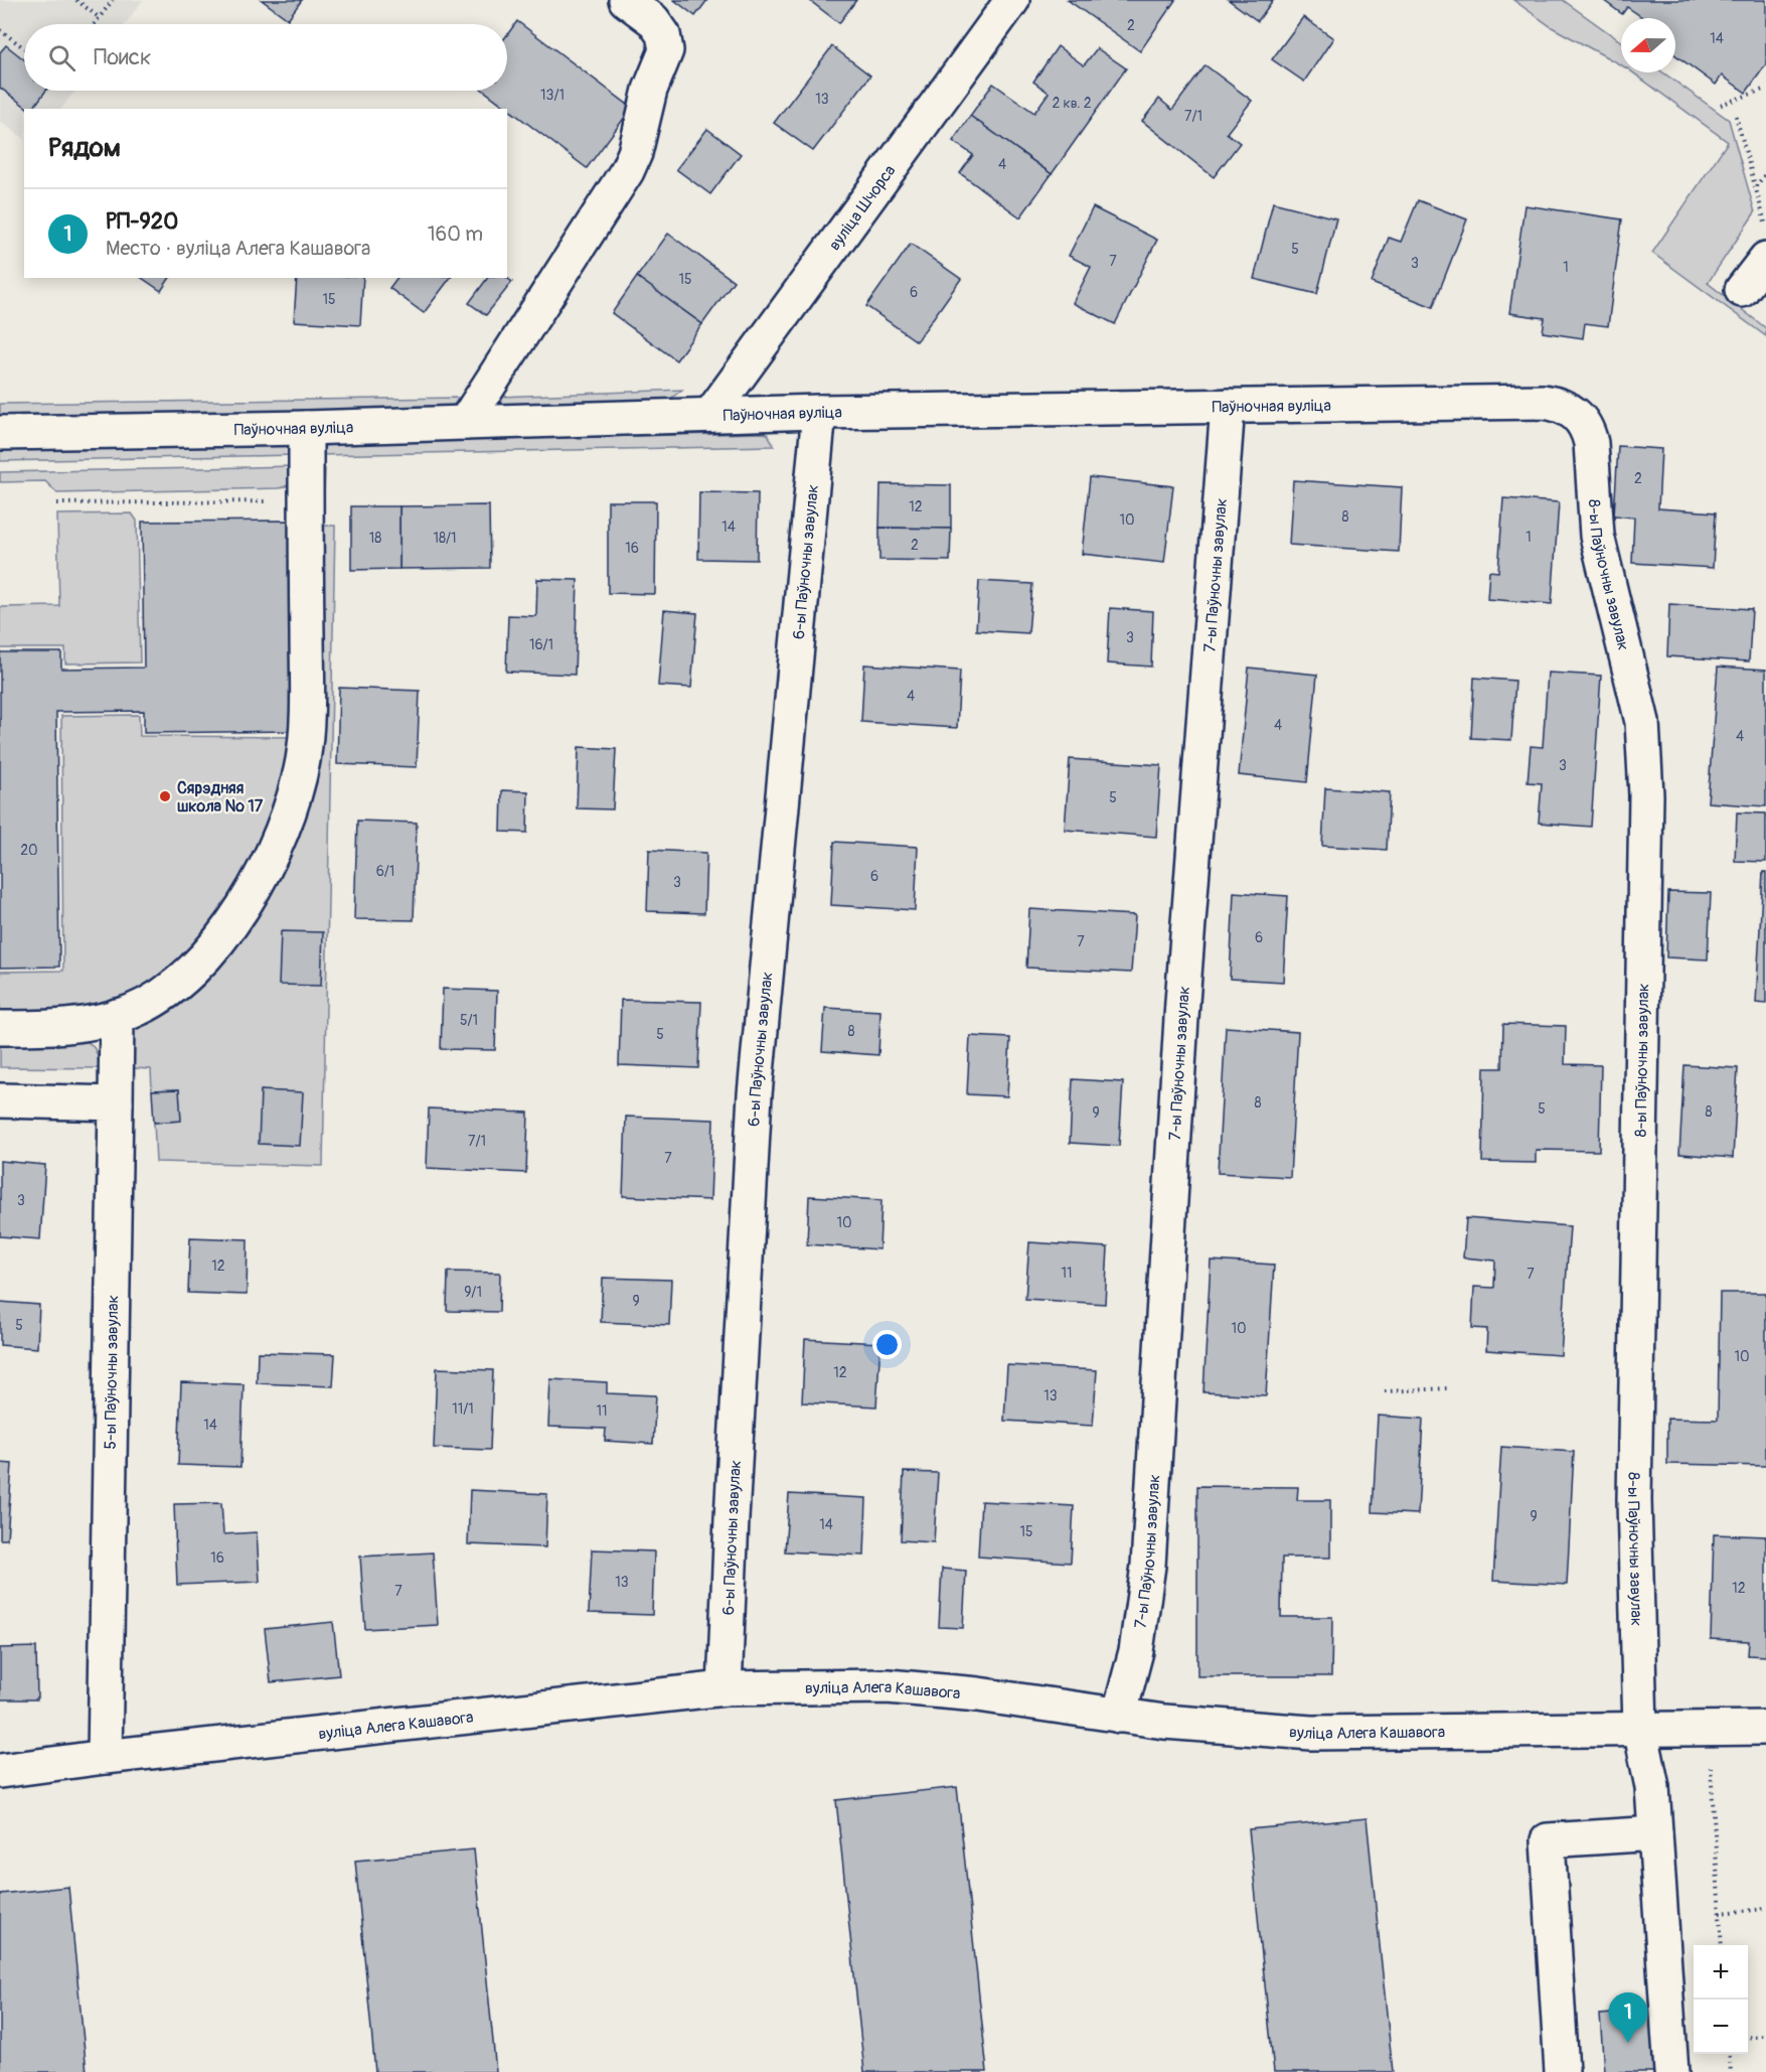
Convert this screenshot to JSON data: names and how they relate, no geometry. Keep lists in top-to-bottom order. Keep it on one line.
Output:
{"streets":{"street":["вуліца Шчорса","Паўночная вуліца","6-ы Паўночны завулак","7-ы Паўночны завулак","8-ы Паўночны завулак","5-ы Паўночны завулак","вуліца Алега Кашавога"]},"crossings":[["вуліца Шчорса","Паўночная вуліца"],["Паўночная вуліца","6-ы Паўночны завулак"],["Паўночная вуліца","7-ы Паўночны завулак"],["Паўночная вуліца","8-ы Паўночны завулак"],["6-ы Паўночны завулак","вуліца Алега Кашавога"],["7-ы Паўночны завулак","вуліца Алега Кашавога"],["8-ы Паўночны завулак","вуліца Алега Кашавога"],["5-ы Паўночны завулак","вуліца Алега Кашавога"]],"places":["Сярэдняя школа № 17"],"house_numbers":["2","14","13/1","13","2 кв. 2","7/1","4","5","7","3","1","15","6","15","2","12","8","10","14","1","18","18/1","2","16","3","16/1","4","4","4","3","5","20","6/1","6","3","6","7","5/1","8","5","8","5","8","9","7/1","7","3","10","12","11","7","9/1","9","5","10","10","12","13","11/1","11","14","9","14","15","16","13","12","7"],"north":"left","page":{"search":"Поиск","heading":"Рядом","list":[{"mark":"1","name":"РП-920","note":"Место · вуліца Алега Кашавога","value":"160 m"}],"map_buttons":["+","−"],"pins":"1"}}
